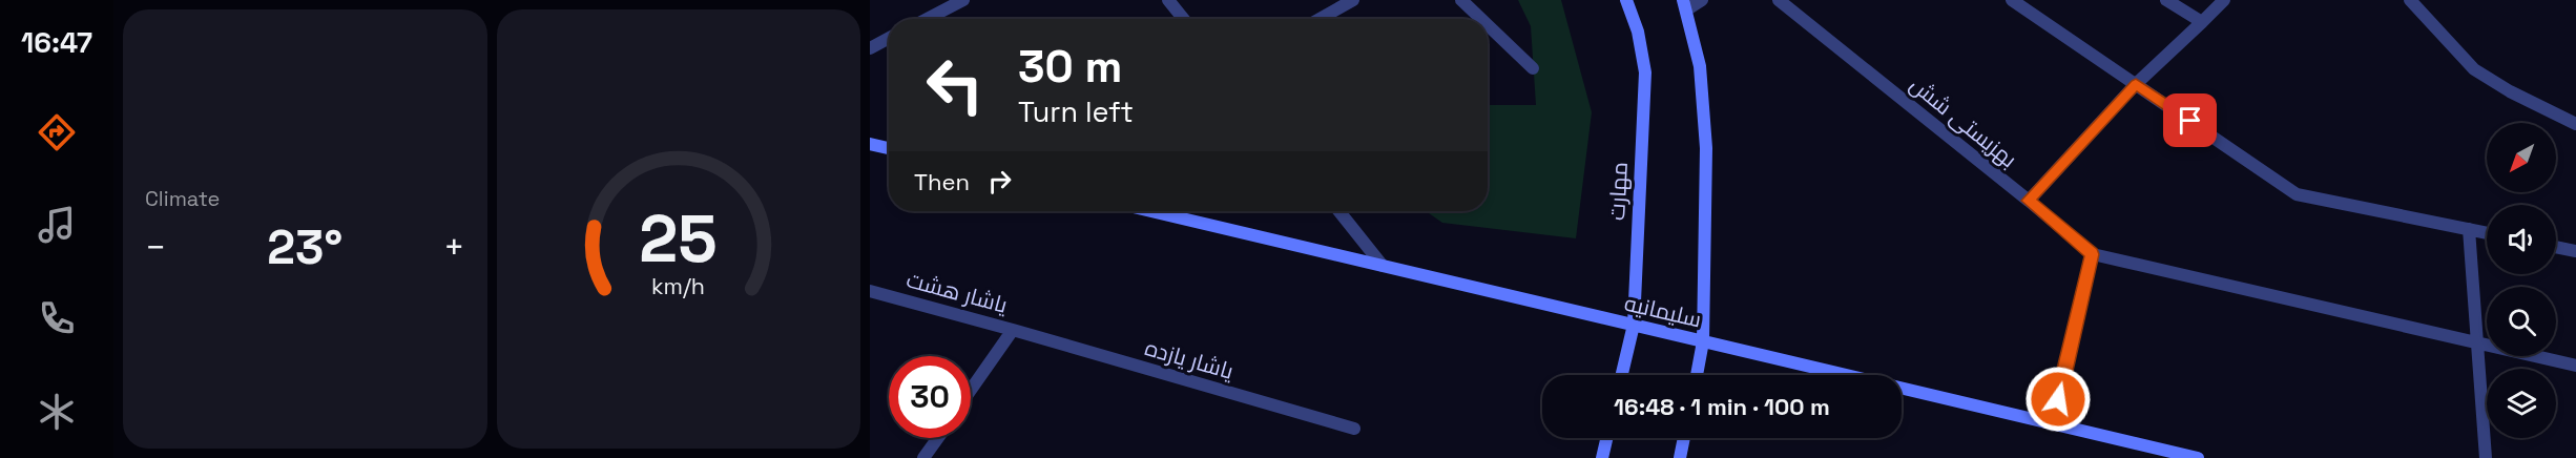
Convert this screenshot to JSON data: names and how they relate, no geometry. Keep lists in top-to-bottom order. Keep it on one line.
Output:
{"streets":{"main road":["مهارت","سلیمانیه"],"street":["بهزیستی شش","یاشار هشت","یاشار یازده"]},"crossings":[["مهارت","سلیمانیه"],["یاشار هشت","یاشار یازده"]],"north":"bottom left","page":{"tabs":"16:47","tile":"Climate","turn":["30 m","Turn left"],"then":"Then","heat":["−","23°","+"],"limit":"30","trip":"16:48 · 1 min · 100 m","gauge":["25","km/h"]}}
